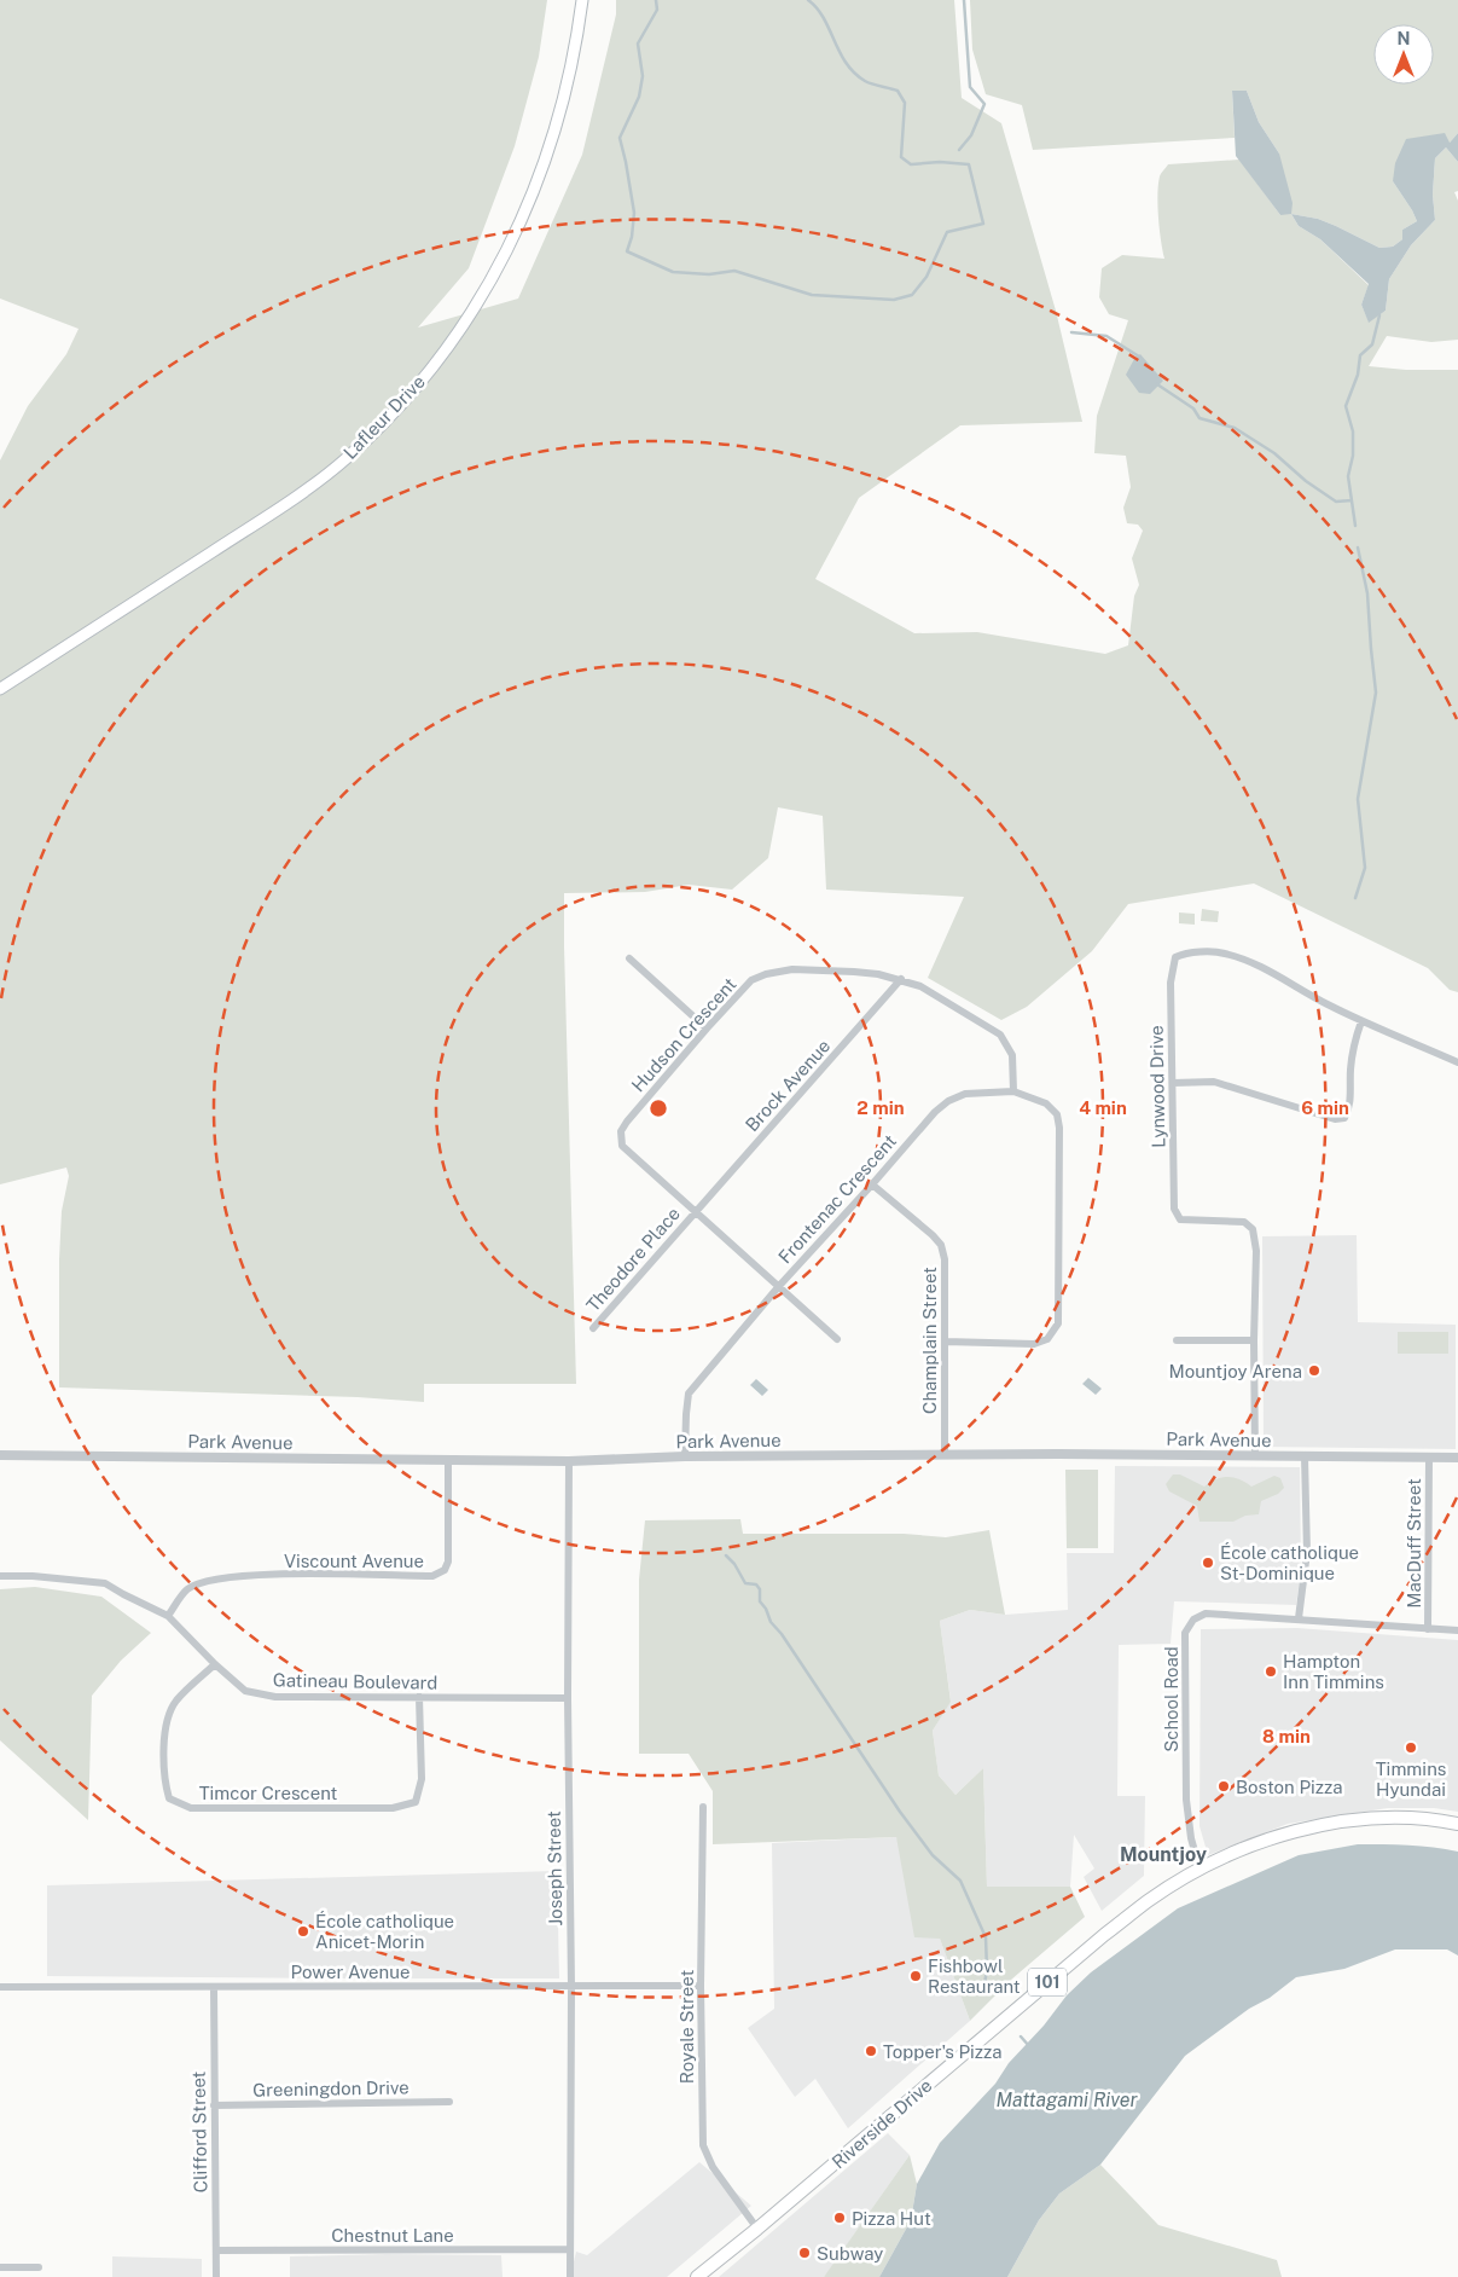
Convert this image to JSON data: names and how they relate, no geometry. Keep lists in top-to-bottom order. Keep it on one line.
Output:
{"streets":{"main road":["Lafleur Drive","101","Riverside Drive"],"street":["Hudson Crescent","Brock Avenue","Lynwood Drive","Frontenac Crescent","Theodore Place","Champlain Street","Park Avenue","MacDuff Street","Viscount Avenue","Gatineau Boulevard","School Road","Timcor Crescent","Joseph Street","Power Avenue","Royale Street","Greeningdon Drive","Clifford Street","Chestnut Lane"]},"crossings":[["Hudson Crescent","Brock Avenue"],["Hudson Crescent","Frontenac Crescent"],["Hudson Crescent","Theodore Place"],["Brock Avenue","Theodore Place"],["Lynwood Drive","Park Avenue"],["Frontenac Crescent","Champlain Street"],["Frontenac Crescent","Park Avenue"],["Champlain Street","Park Avenue"],["Park Avenue","MacDuff Street"],["Park Avenue","Viscount Avenue"],["Park Avenue","Joseph Street"],["MacDuff Street","School Road"],["Viscount Avenue","Gatineau Boulevard"],["Gatineau Boulevard","Timcor Crescent"],["Gatineau Boulevard","Joseph Street"],["School Road","Riverside Drive"],["Joseph Street","Power Avenue"],["Joseph Street","Chestnut Lane"],["Power Avenue","Royale Street"],["Power Avenue","Clifford Street"],["Royale Street","Riverside Drive"],["Greeningdon Drive","Clifford Street"],["Clifford Street","Chestnut Lane"]],"districts":["Mountjoy"],"water":["Mattagami River"],"places":["Mountjoy Arena","École catholique St-Dominique","Hampton Inn Timmins","Timmins Hyundai","Boston Pizza","École catholique Anicet-Morin","Fishbowl Restaurant","Topper's Pizza","Pizza Hut","Subway"],"north":"top","rings":["2 min","4 min","6 min","8 min"]}
